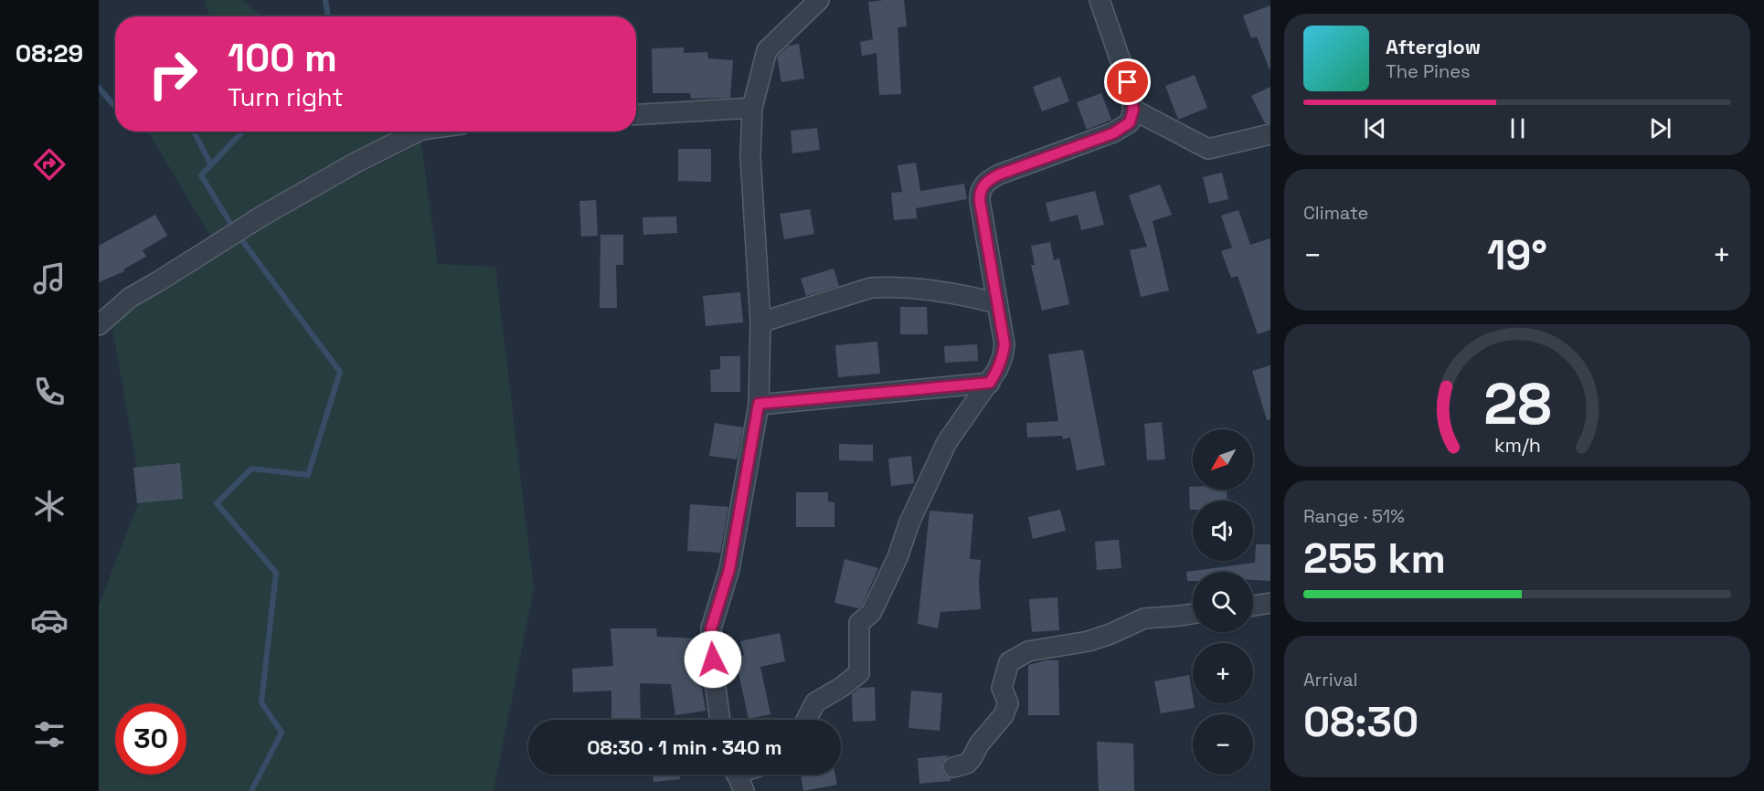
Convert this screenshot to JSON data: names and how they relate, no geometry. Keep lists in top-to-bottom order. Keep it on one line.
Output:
{"north":"bottom left","page":{"tabs":"08:29","turn":["100 m","Turn right"],"song":["Afterglow","The Pines"],"tile":["Climate",["Range · 51%","255 km"],["Arrival","08:30"]],"heat":["−","19°","+"],"map_buttons":["+","−"],"limit":"30","trip":"08:30 · 1 min · 340 m","gauge":["28","km/h"]}}
